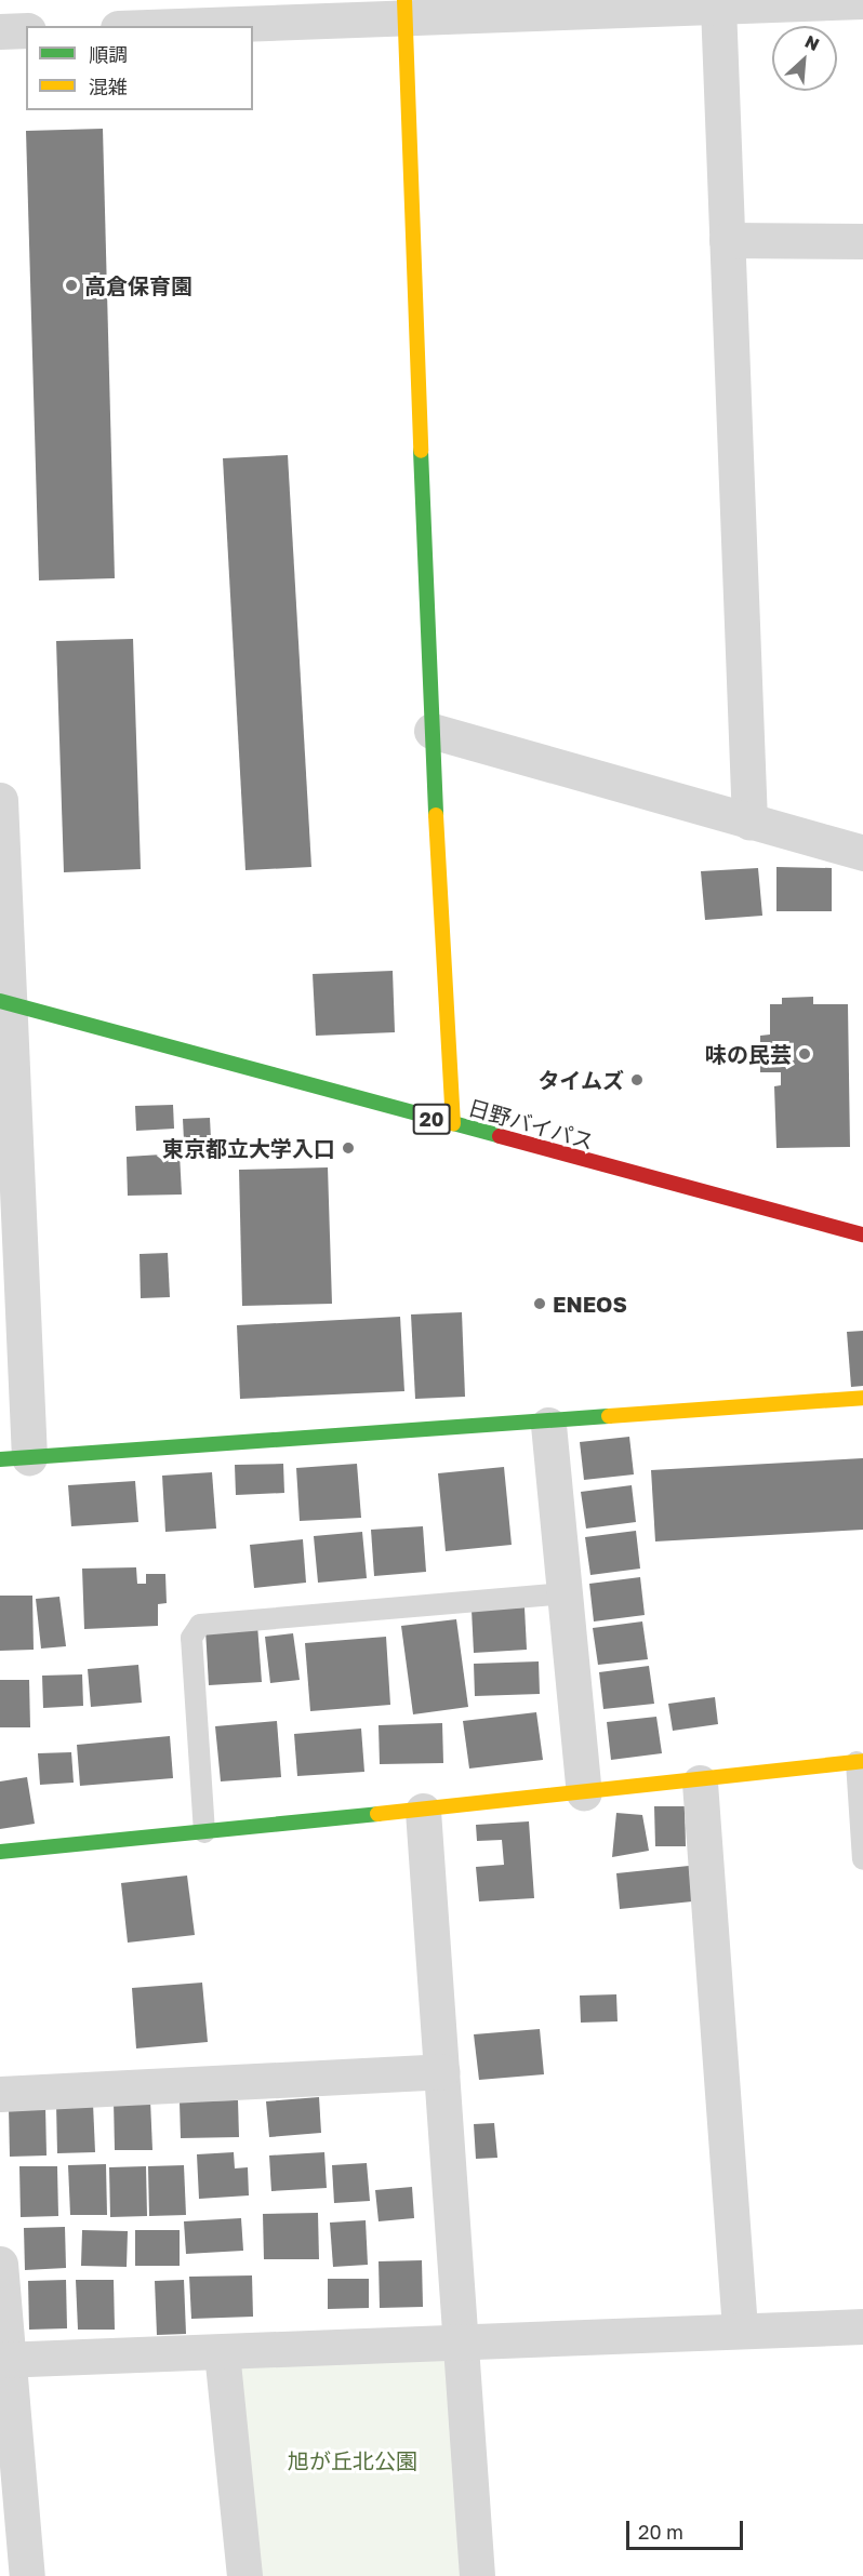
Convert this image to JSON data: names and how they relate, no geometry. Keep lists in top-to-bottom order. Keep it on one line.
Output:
{"streets":{"main road":["20","日野バイパス"]},"parks":["旭が丘北公園"],"places":["高倉保育園","味の民芸","タイムズ","東京都立大学入口","ENEOS"],"legend":["順調","混雑"],"scale_bar":"20 m","north":"top right"}
